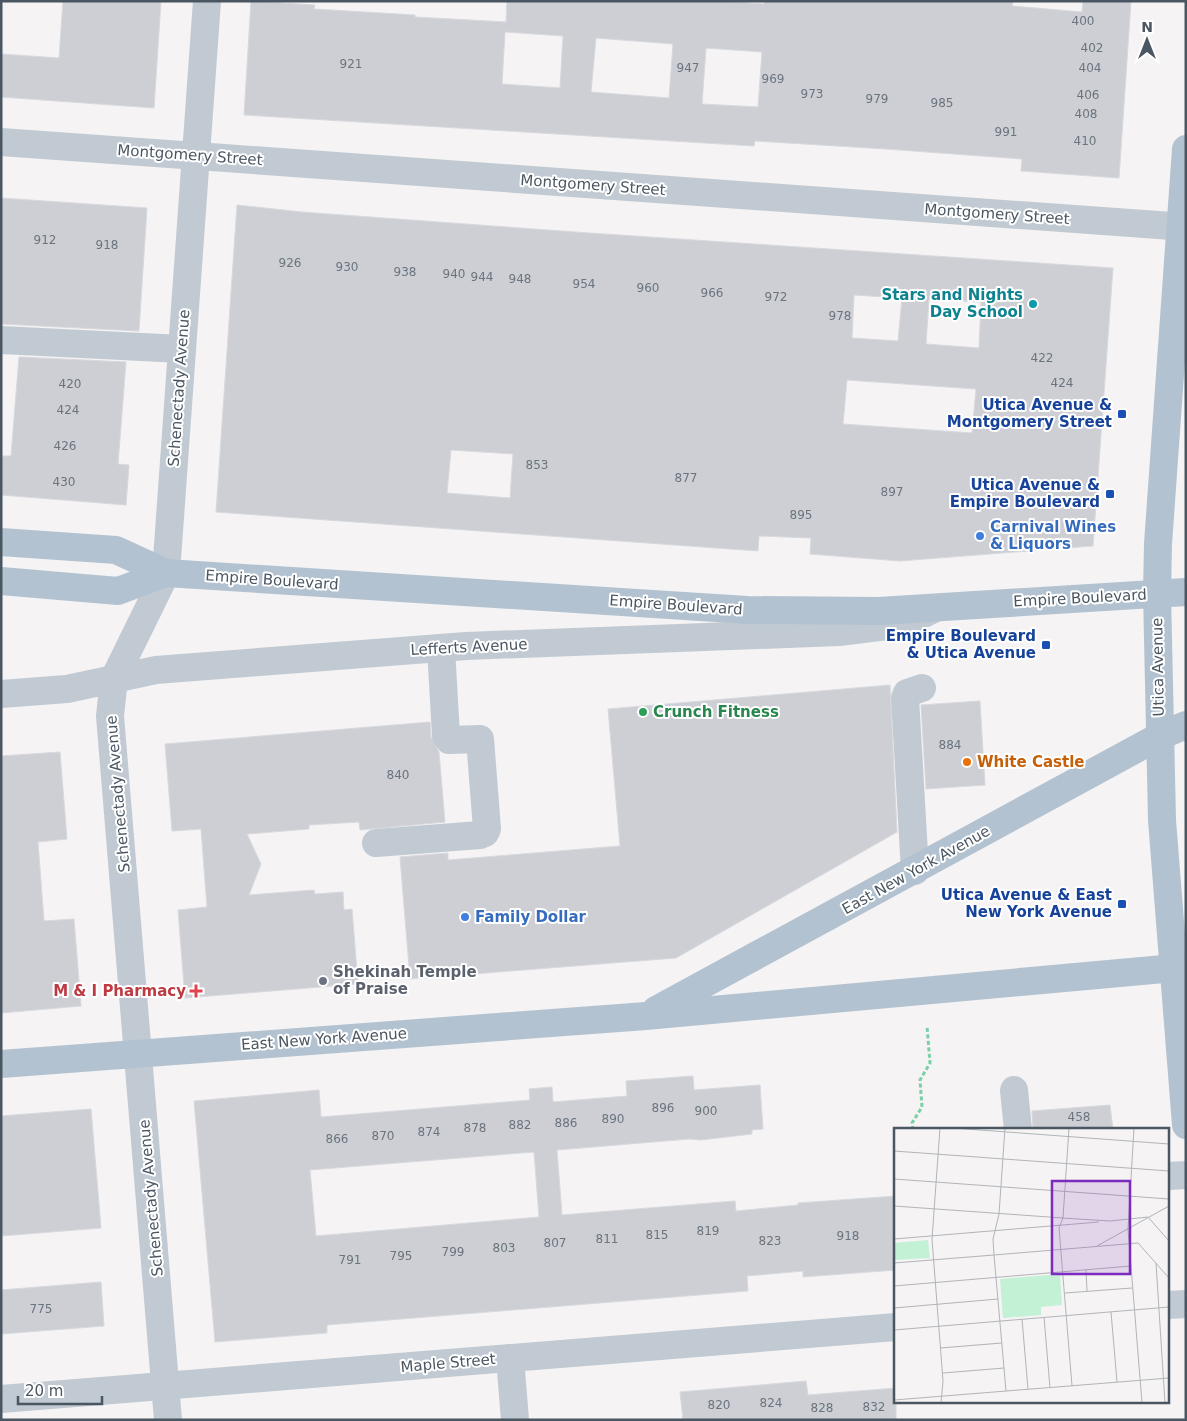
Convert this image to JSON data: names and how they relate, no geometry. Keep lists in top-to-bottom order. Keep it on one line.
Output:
{"streets":{"main road":["Empire Boulevard","Utica Avenue","East New York Avenue"],"street":["Montgomery Street","Schenectady Avenue","Lefferts Avenue","Maple Street"]},"crossings":[["Montgomery Street","Schenectady Avenue"],["Montgomery Street","Utica Avenue"],["Schenectady Avenue","Empire Boulevard"],["Schenectady Avenue","Lefferts Avenue"],["Schenectady Avenue","East New York Avenue"],["Schenectady Avenue","Maple Street"],["Empire Boulevard","Lefferts Avenue"],["Empire Boulevard","Utica Avenue"],["Utica Avenue","East New York Avenue"]],"places":{"other":["Stars and Nights Day School","Carnival Wines & Liquors","Crunch Fitness","White Castle","Family Dollar","Shekinah Temple of Praise"],"transit":["Utica Avenue & Montgomery Street","Utica Avenue & Empire Boulevard","Empire Boulevard & Utica Avenue","Utica Avenue & East New York Avenue"],"health":["M & I Pharmacy"]},"house_numbers":["400","402","921","947","404","969","973","406","979","985","408","991","410","912","918","926","930","938","940","944","948","954","960","966","972","978","422","424","420","424","426","853","877","430","897","895","884","840","896","900","458","890","886","882","878","874","870","866","819","815","918","811","823","807","803","799","795","791","775","824","820","832","828"],"scale_bar":"20 m","north":"top"}
